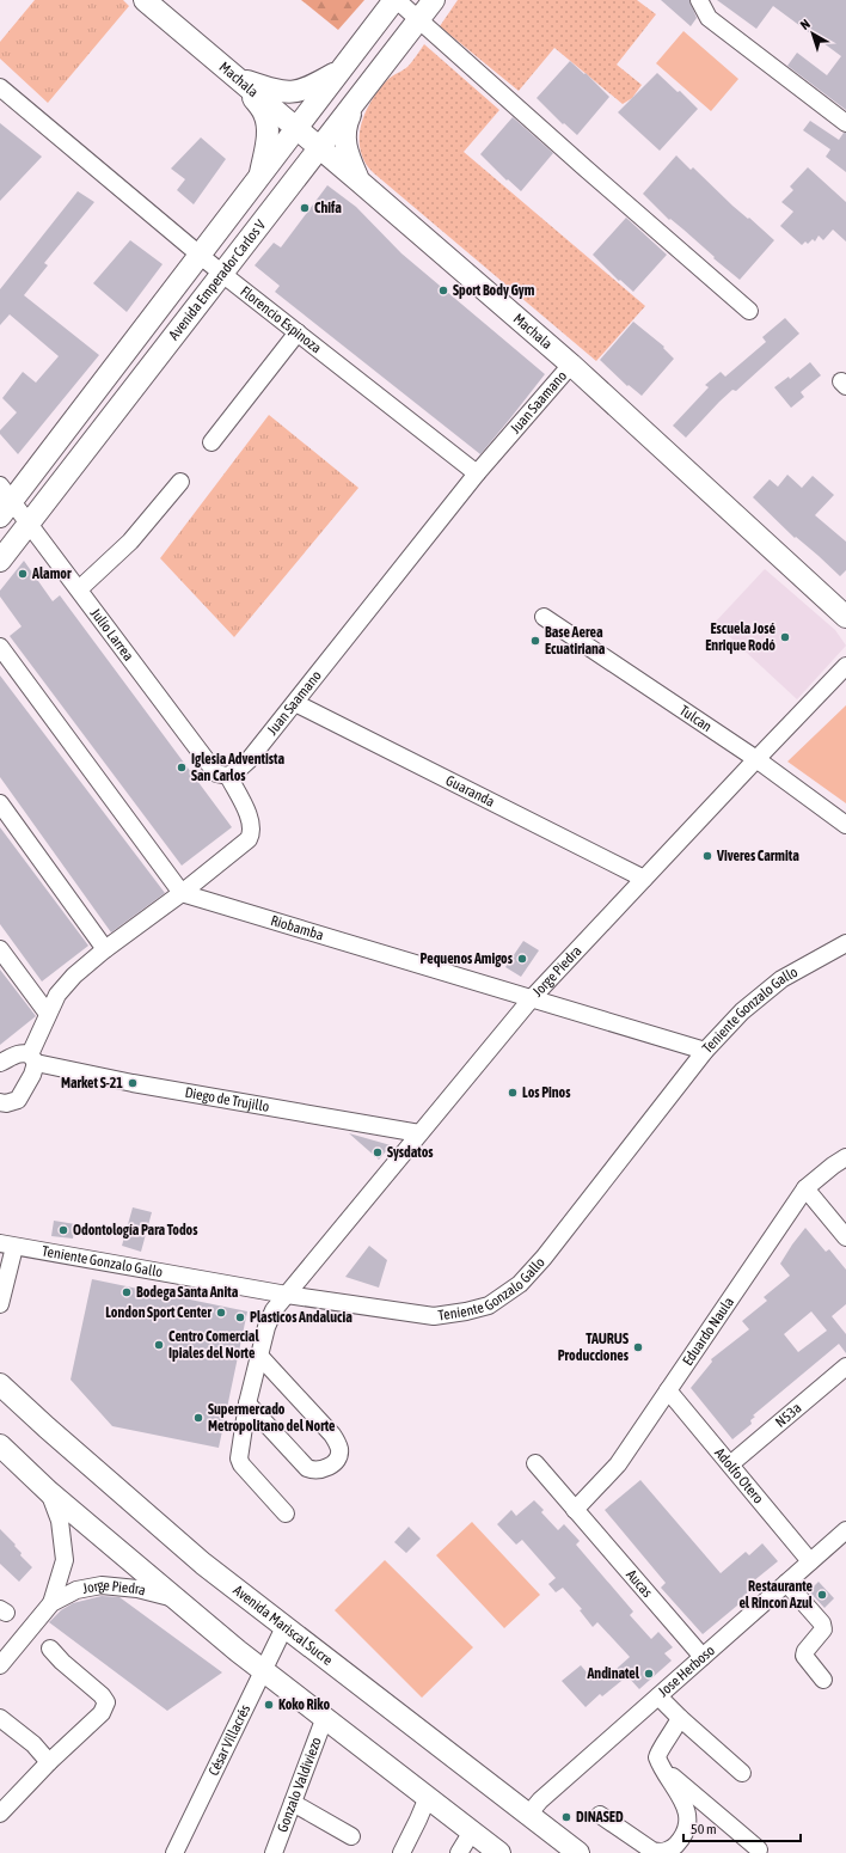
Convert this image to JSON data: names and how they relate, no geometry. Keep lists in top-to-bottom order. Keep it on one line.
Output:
{"streets":{"main road":["Machala","Avenida Emperador Carlos V","Avenida Mariscal Sucre"],"street":["Florencio Espinoza","Juan Saamano","Julio Larrea","Tulcan","Guaranda","Riobamba","Jorge Piedra","Teniente Gonzalo Gallo","Diego de Trujillo","Eduardo Naula","N53a","Adolfo Otero","Aucas","Jose Herboso","César Villacrés","Gonzalo Valdiviezo"]},"crossings":[["Machala","Avenida Emperador Carlos V"],["Machala","Juan Saamano"],["Avenida Emperador Carlos V","Florencio Espinoza"],["Avenida Emperador Carlos V","Julio Larrea"],["Florencio Espinoza","Juan Saamano"],["Juan Saamano","Julio Larrea"],["Juan Saamano","Guaranda"],["Tulcan","Jorge Piedra"],["Guaranda","Jorge Piedra"],["Riobamba","Jorge Piedra"],["Riobamba","Teniente Gonzalo Gallo"],["Jorge Piedra","Teniente Gonzalo Gallo"],["Jorge Piedra","Diego de Trujillo"],["Eduardo Naula","Adolfo Otero"],["Eduardo Naula","Aucas"],["N53a","Adolfo Otero"],["Adolfo Otero","Jose Herboso"],["Aucas","Jose Herboso"],["Avenida Mariscal Sucre","Jose Herboso"],["Avenida Mariscal Sucre","César Villacrés"]],"places":["Chifa","Sport Body Gym","Alamor","Escuela José Enrique Rodó","Base Aerea Ecuatiriana","Iglesia Adventista San Carlos","Viveres Carmita","Pequenos Amigos","Market S-21","Los Pinos","Sysdatos","Odontología Para Todos","Bodega Santa Anita","London Sport Center","Plasticos Andalucia","Centro Comercial Ipiales del Norte","TAURUS Producciones","Supermercado Metropolitano del Norte","Restaurante el Rincon Azul","Andinatel","Koko Riko","DINASED"],"scale_bar":"50 m","north":"top left"}
